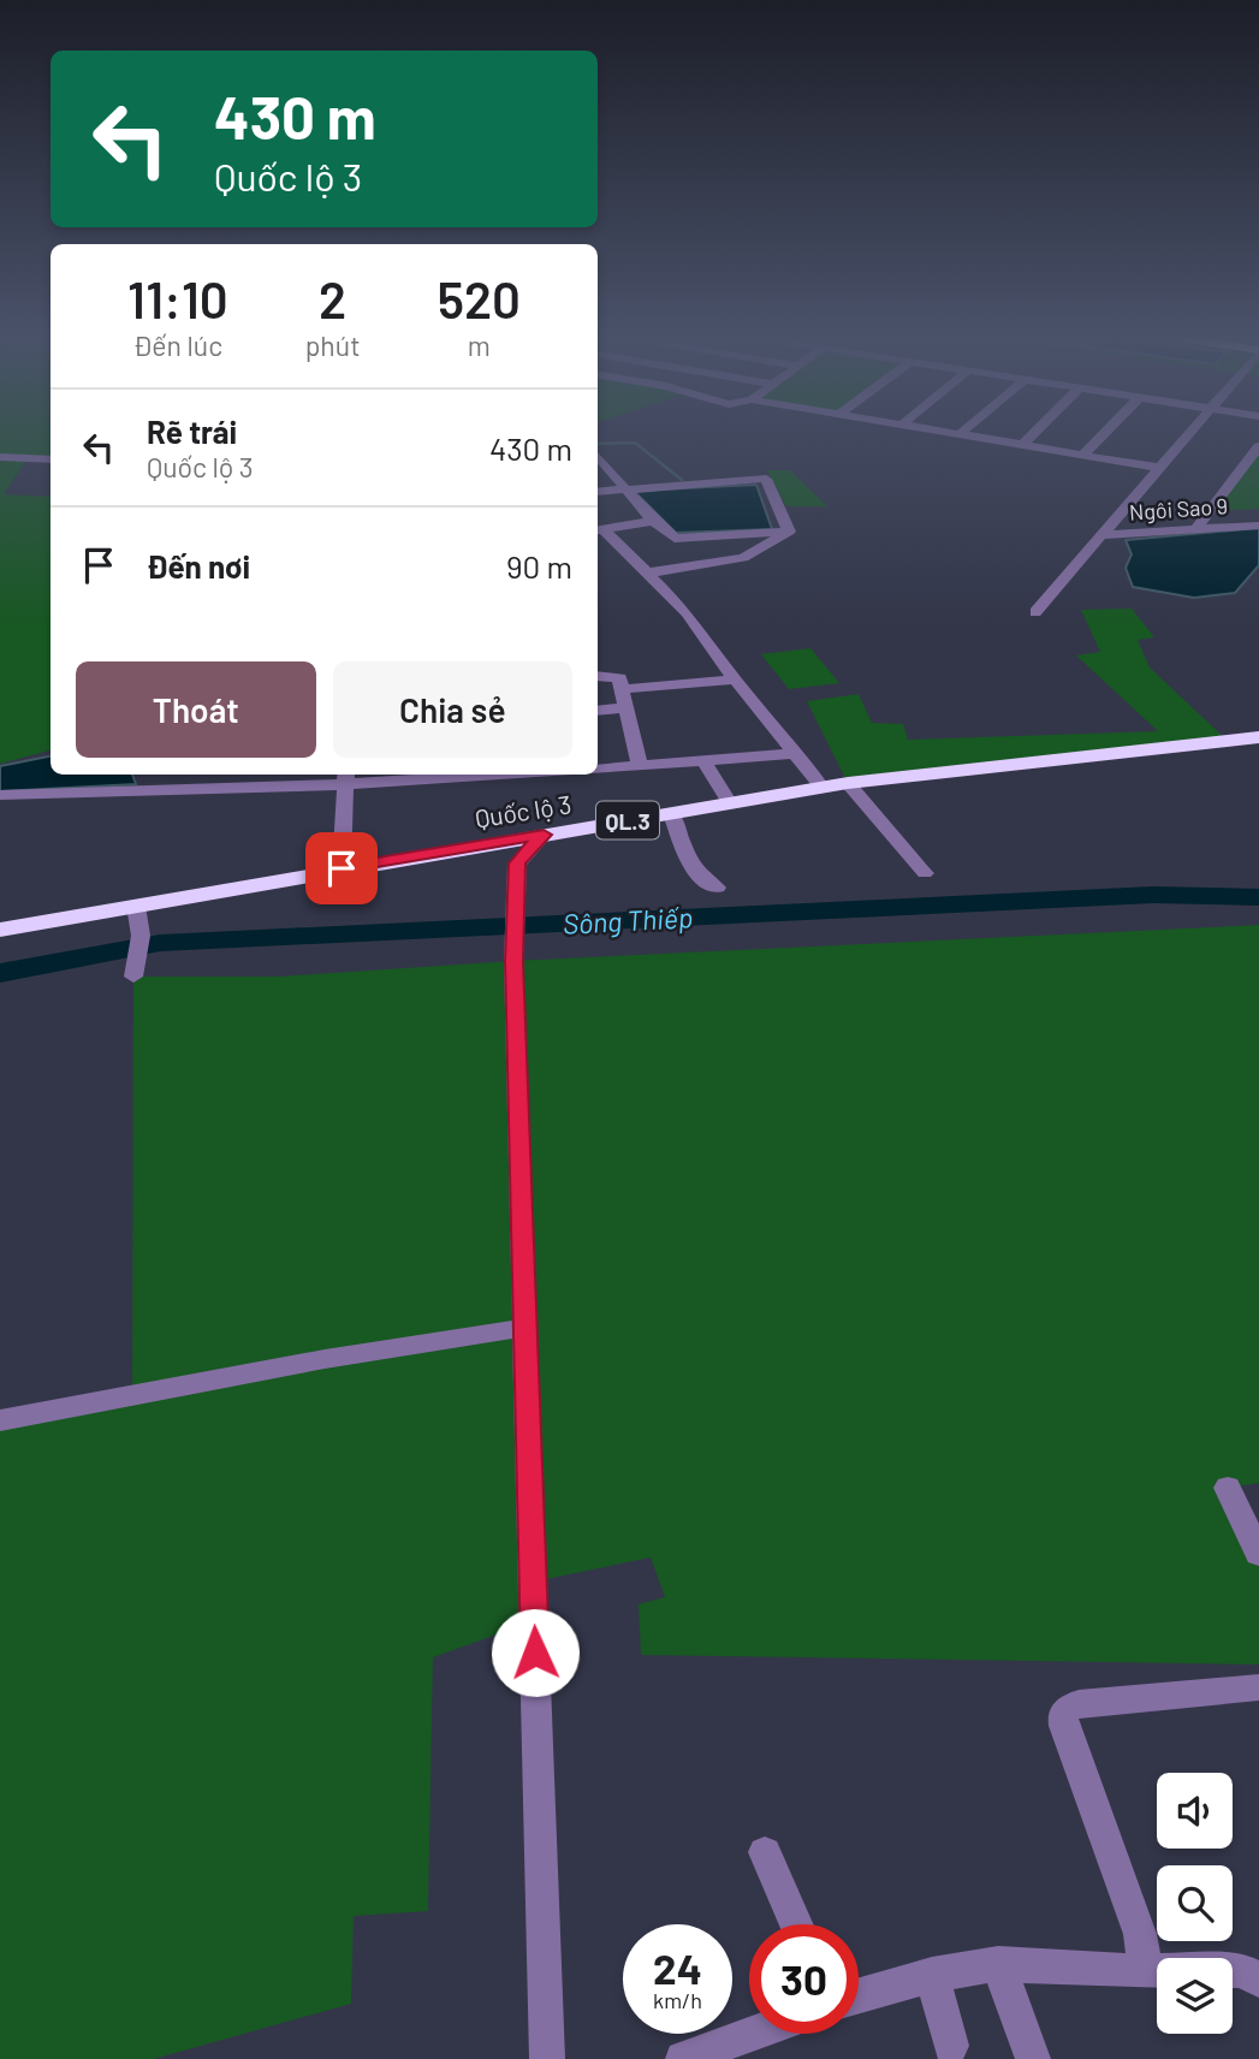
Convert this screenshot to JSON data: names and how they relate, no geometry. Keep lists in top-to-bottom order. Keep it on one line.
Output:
{"streets":{"highway":["Quốc lộ 3","QL.3"],"street":["Ngôi Sao 9"]},"water":["Sông Thiếp"],"page":{"turn":["430 m","Quốc lộ 3"],"eta":["11:10","Đến lúc","2","phút","520","m"],"list":[{"name":"Rẽ trái","note":"Quốc lộ 3","value":"430 m"},{"name":"Đến nơi","value":"90 m"}],"buttons":["Thoát","Chia sẻ"],"speed":"24 km/h","limit":"30"}}
